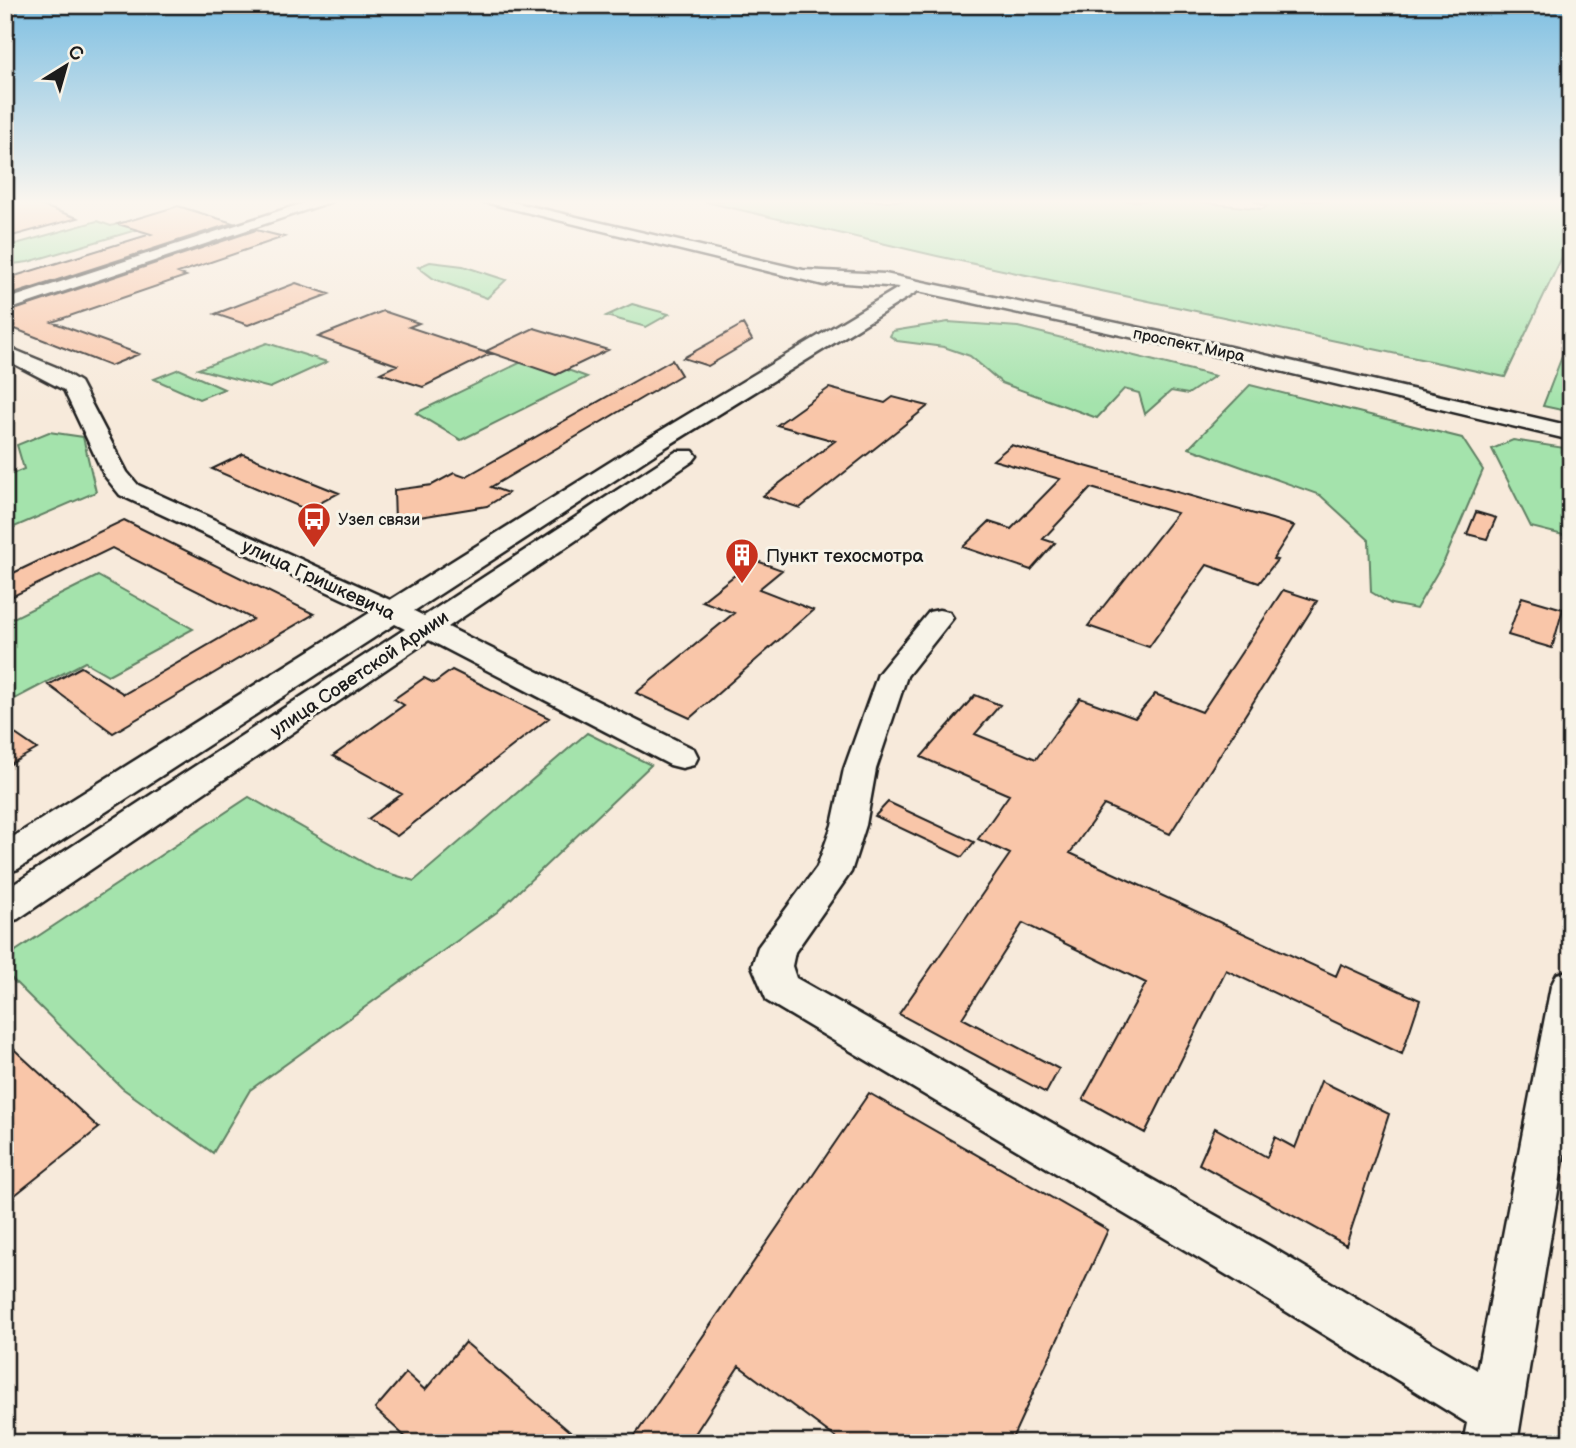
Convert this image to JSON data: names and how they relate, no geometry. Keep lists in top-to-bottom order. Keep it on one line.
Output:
{"streets":{"street":["проспект Мира","улица Гришкевича","улица Советской Армии"]},"crossings":[["проспект Мира","улица Советской Армии"],["улица Гришкевича","улица Советской Армии"]],"places":{"bus stop":["Узел связи"],"building":["Пункт техосмотра"]},"north":"top right"}
